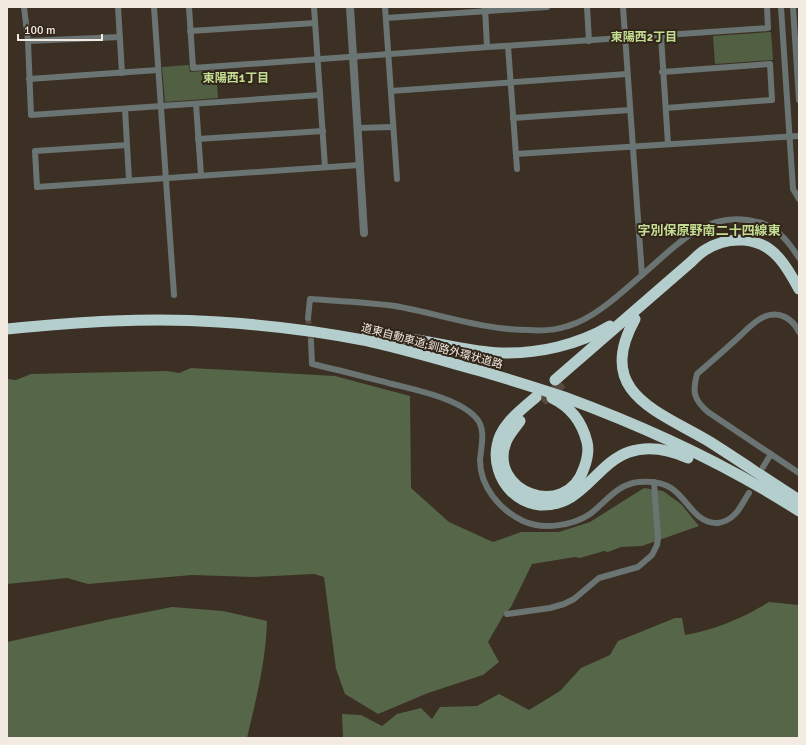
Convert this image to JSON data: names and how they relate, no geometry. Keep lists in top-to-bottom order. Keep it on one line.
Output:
{"streets":{"highway":["道東自動車道;釧路外環状道路"]},"districts":["東陽西2丁目","東陽西1丁目","字別保原野南二十四線東"],"scale_bar":"100 m"}
